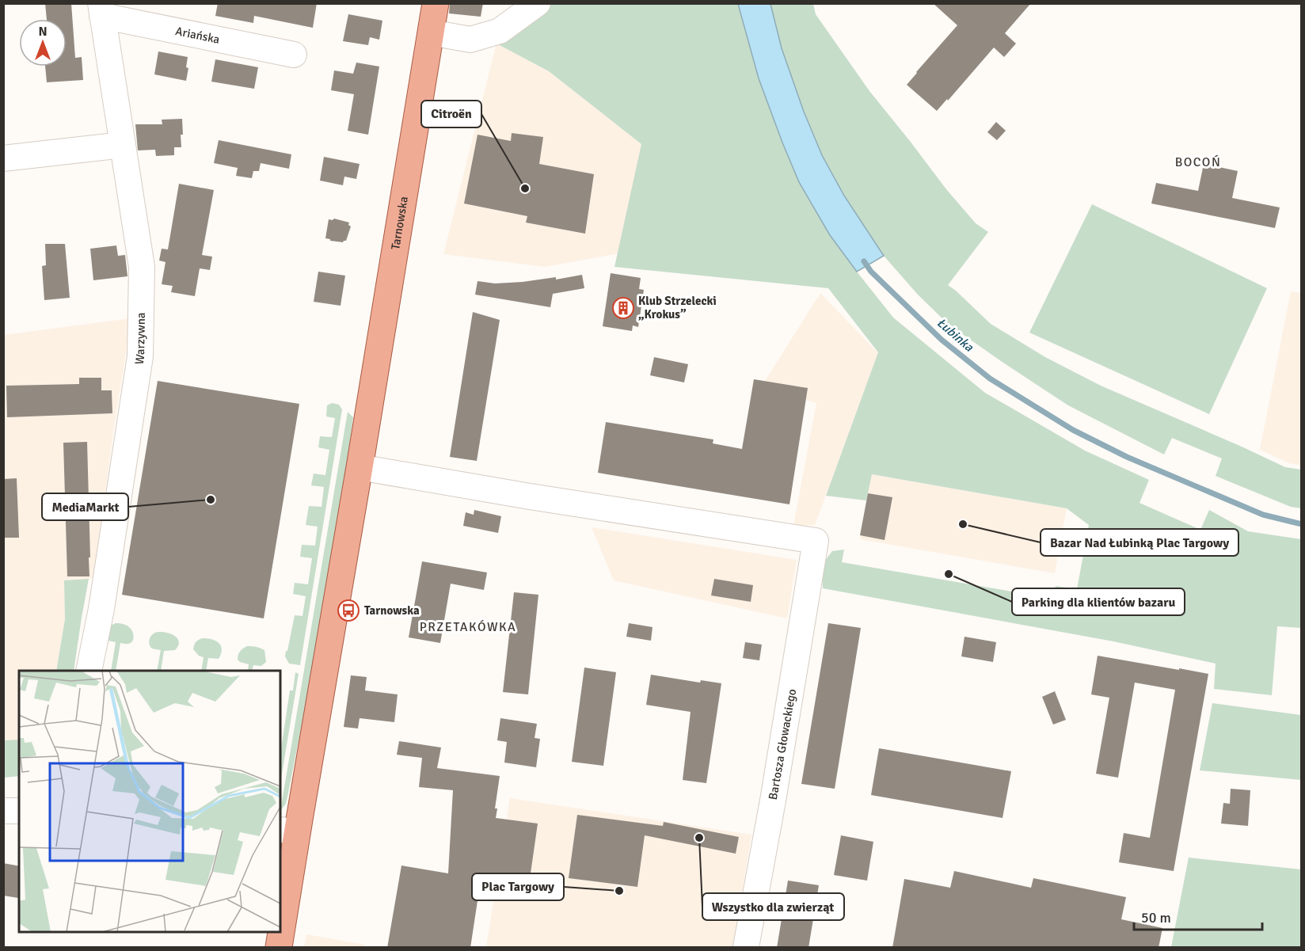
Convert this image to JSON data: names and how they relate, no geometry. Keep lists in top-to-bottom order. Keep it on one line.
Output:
{"streets":{"main road":["Tarnowska"],"street":["Ariańska","Warzywna","Bartosza Głowackiego"]},"crossings":[["Ariańska","Warzywna"],["Tarnowska","Bartosza Głowackiego"]],"districts":["BOCOŃ","PRZETAKÓWKA"],"water":["Łubinka"],"places":{"other":["Citroën","MediaMarkt","Bazar Nad Łubinką Plac Targowy","Parking dla klientów bazaru","Wszystko dla zwierząt","Plac Targowy"],"building":["Klub Strzelecki „Krokus”"],"bus stop":["Tarnowska"]},"scale_bar":"50 m","north":"top"}
